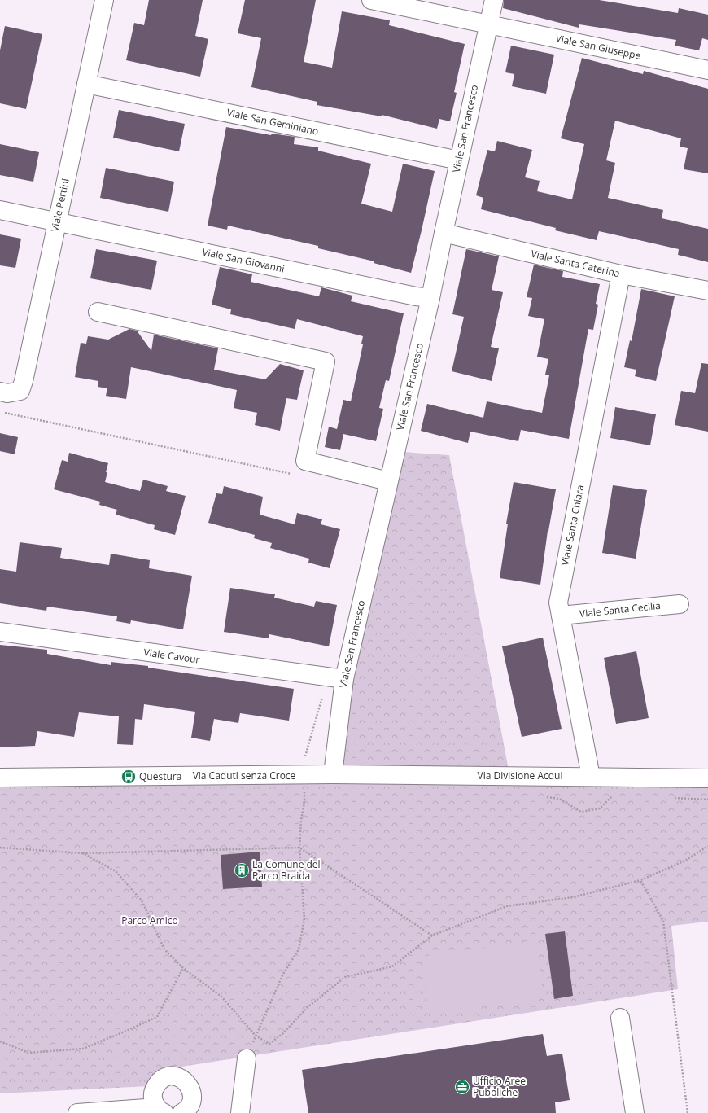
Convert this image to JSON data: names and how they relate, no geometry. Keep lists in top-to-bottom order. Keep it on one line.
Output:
{"streets":{"street":["Viale San Giuseppe","Viale San Geminiano","Viale San Francesco","Viale Pertini","Viale San Giovanni","Viale Santa Caterina","Viale Santa Chiara","Viale Santa Cecilia","Viale Cavour","Via Caduti senza Croce","Via Divisione Acqui"]},"crossings":[["Viale San Giuseppe","Viale San Francesco"],["Viale San Geminiano","Viale San Francesco"],["Viale San Geminiano","Viale Pertini"],["Viale San Francesco","Viale San Giovanni"],["Viale San Francesco","Viale Santa Caterina"],["Viale San Francesco","Viale Cavour"],["Viale San Francesco","Via Caduti senza Croce"],["Viale San Francesco","Via Divisione Acqui"],["Viale Pertini","Viale San Giovanni"],["Viale Santa Caterina","Viale Santa Chiara"],["Viale Santa Chiara","Viale Santa Cecilia"],["Viale Santa Chiara","Via Divisione Acqui"],["Via Caduti senza Croce","Via Divisione Acqui"]],"parks":["Parco Amico"],"places":{"bus stop":["Questura"],"building":["La Comune del Parco Braida"],"office":["Ufficio Aree Pubbliche"]}}
